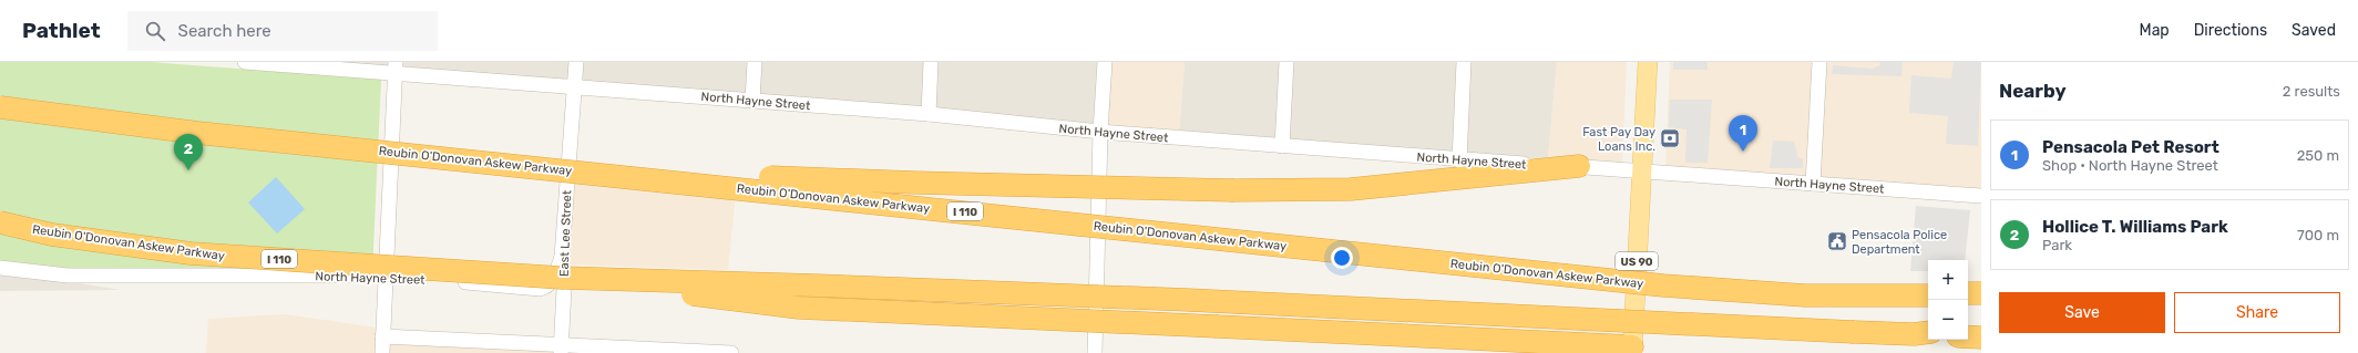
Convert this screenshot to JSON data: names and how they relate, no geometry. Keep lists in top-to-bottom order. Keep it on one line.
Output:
{"streets":{"highway":["Reubin O'Donovan Askew Parkway","I 110"],"main road":["US 90"],"street":["North Hayne Street","East Lee Street"]},"crossings":[["North Hayne Street","Reubin O'Donovan Askew Parkway"],["North Hayne Street","East Lee Street"],["North Hayne Street","US 90"],["Reubin O'Donovan Askew Parkway","East Lee Street"]],"places":{"bank":["Fast Pay Day Loans Inc."],"public building":["Pensacola Police Department"]},"page":{"header":"Pathlet","search":"Search here","nav":["Map","Directions","Saved"],"heading":["Nearby","2 results"],"pins":["1","2"],"list":[{"mark":"1","name":"Pensacola Pet Resort","note":"Shop · North Hayne Street","value":"250 m"},{"mark":"2","name":"Hollice T. Williams Park","note":"Park","value":"700 m"}],"map_buttons":["+","−"],"buttons":["Save","Share"]}}
